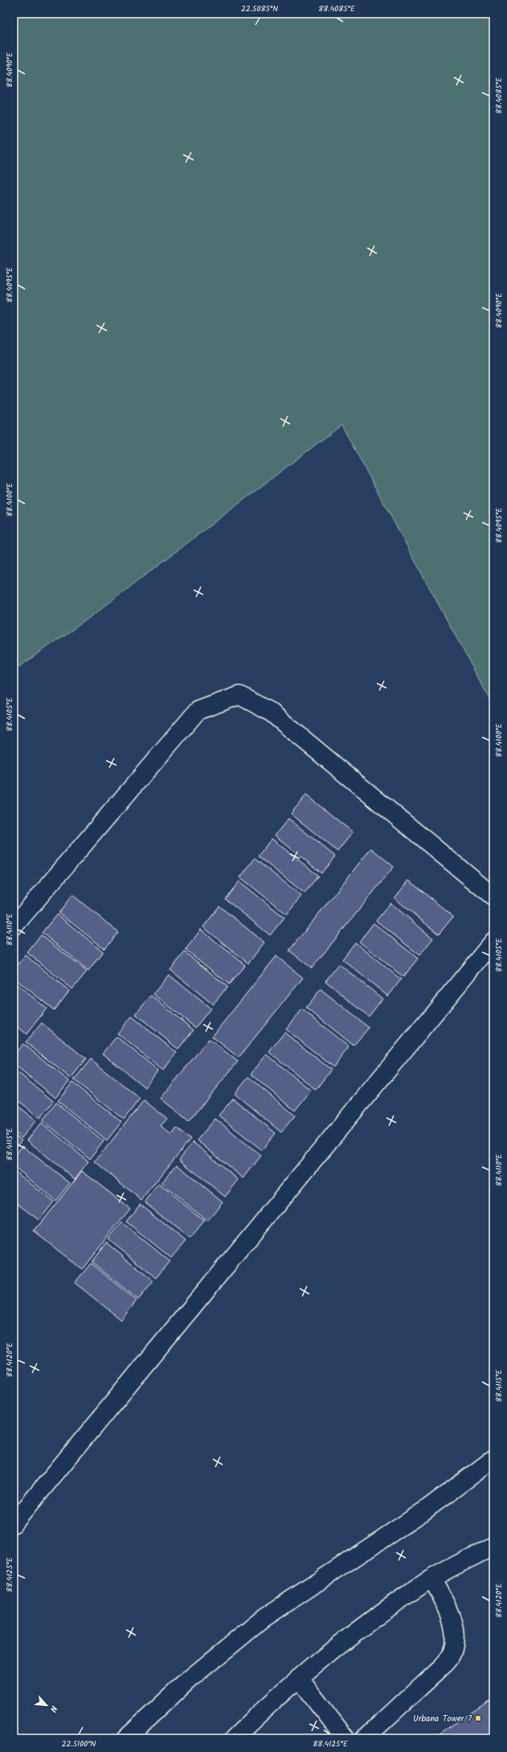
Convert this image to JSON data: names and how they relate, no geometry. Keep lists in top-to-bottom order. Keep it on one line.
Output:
{"places":["Urbana Tower 7"],"north":"bottom right","coordinates":["22.5085°N","88.4085°E","88.4090°E","88.4095°E","88.4100°E","88.4105°E","88.4110°E","88.4115°E","88.4120°E","88.4125°E","22.5100°N"]}
